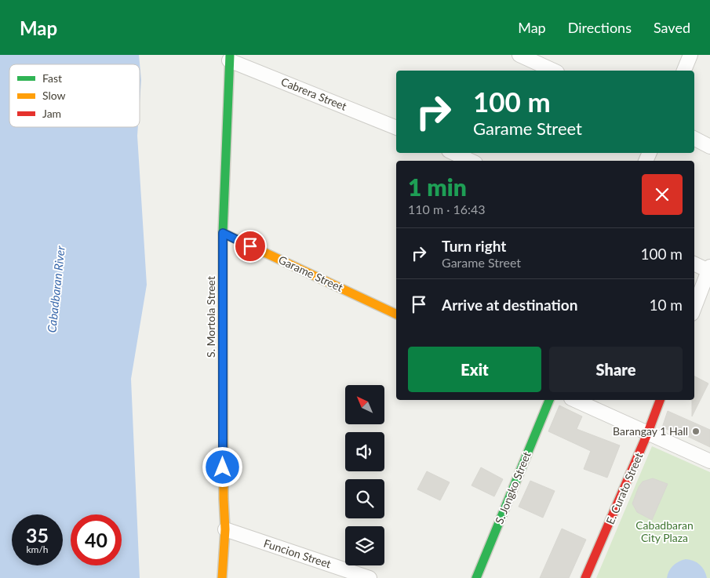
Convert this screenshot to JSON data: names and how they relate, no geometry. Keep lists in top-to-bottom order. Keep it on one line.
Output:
{"streets":{"street":["Cabrera Street","Garame Street","S. Mortola Street","S. Jongko Street","E. Curato Street","Funcion Street"]},"crossings":[["Cabrera Street","S. Mortola Street"],["Garame Street","S. Mortola Street"],["S. Mortola Street","Funcion Street"]],"water":["Cabadbaran River"],"parks":["Cabadbaran City Plaza"],"places":["Barangay 1 Hall"],"legend":["Fast","Slow","Jam"],"north":"top left","page":{"header":"Map","nav":["Map","Directions","Saved"],"turn":["100 m","Garame Street"],"heading":["1 min","110 m · 16:43"],"list":[{"name":"Turn right","note":"Garame Street","value":"100 m"},{"name":"Arrive at destination","value":"10 m"}],"buttons":["Exit","Share"],"speed":"35 km/h","limit":"40"}}
